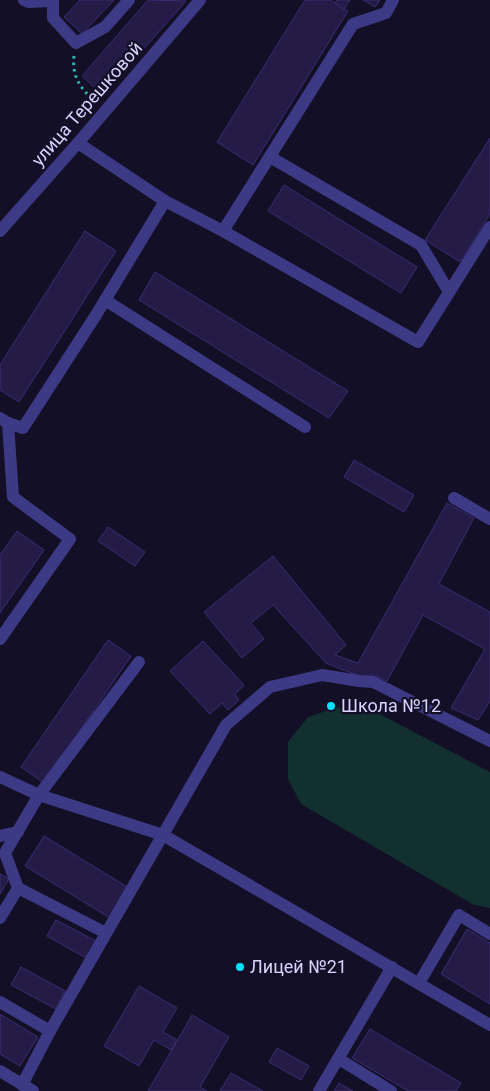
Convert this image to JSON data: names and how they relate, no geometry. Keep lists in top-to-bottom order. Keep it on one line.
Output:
{"streets":{"street":["улица Терешковой"]},"places":["Школа №12","Лицей №21"]}
